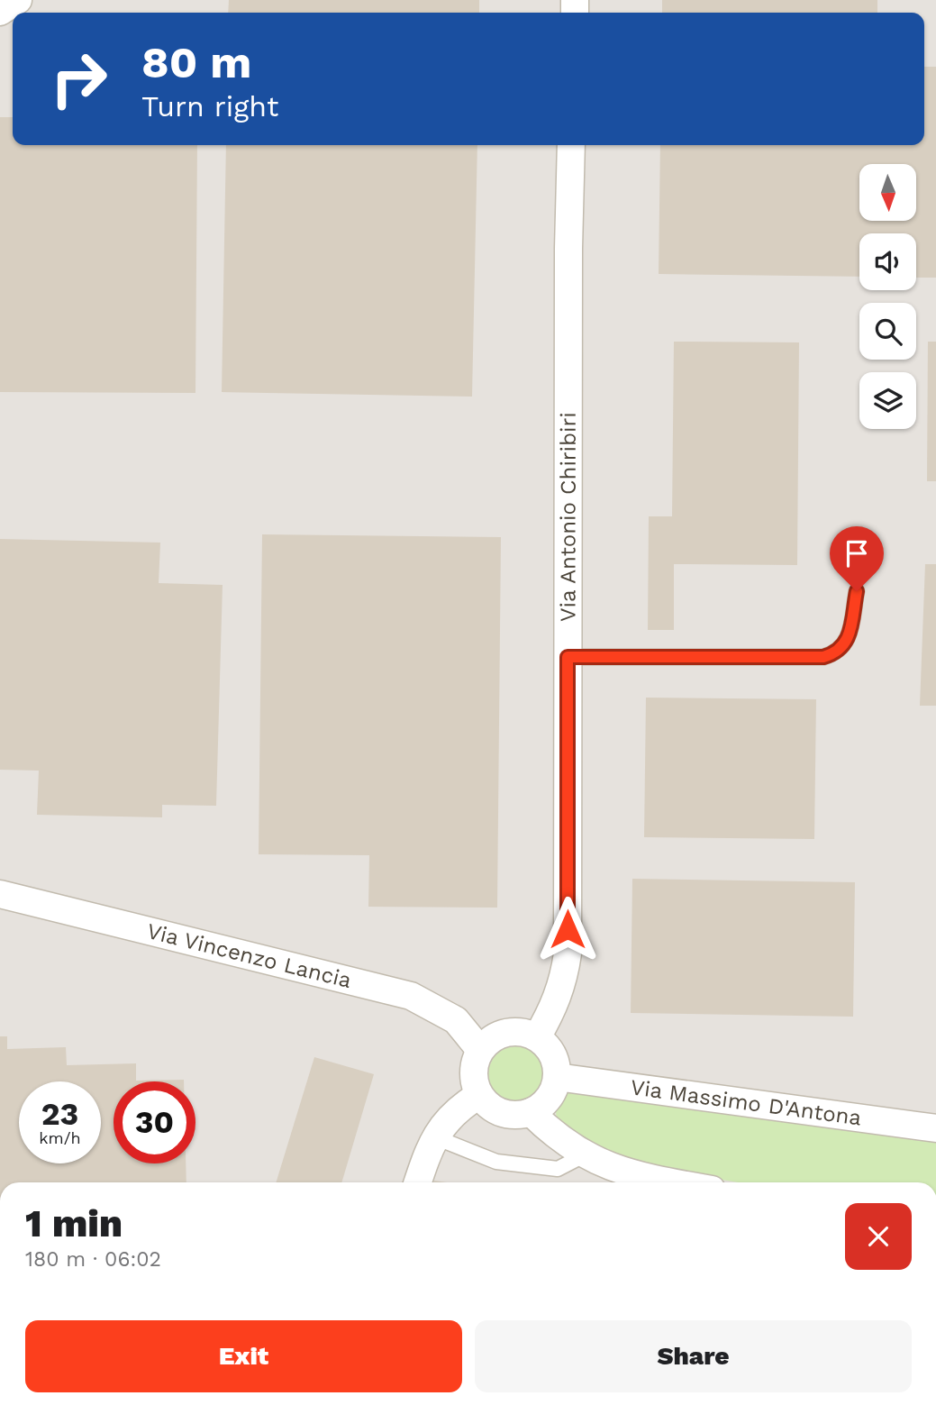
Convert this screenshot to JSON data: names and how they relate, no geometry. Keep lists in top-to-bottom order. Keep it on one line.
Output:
{"streets":{"street":["Via Antonio Chiribiri","Via Vincenzo Lancia","Via Massimo D'Antona"]},"crossings":[["Via Antonio Chiribiri","Via Vincenzo Lancia"],["Via Antonio Chiribiri","Via Massimo D'Antona"],["Via Vincenzo Lancia","Via Massimo D'Antona"]],"north":"bottom","page":{"turn":["80 m","Turn right"],"speed":"23 km/h","limit":"30","heading":["1 min","180 m · 06:02"],"buttons":["Exit","Share"]}}
